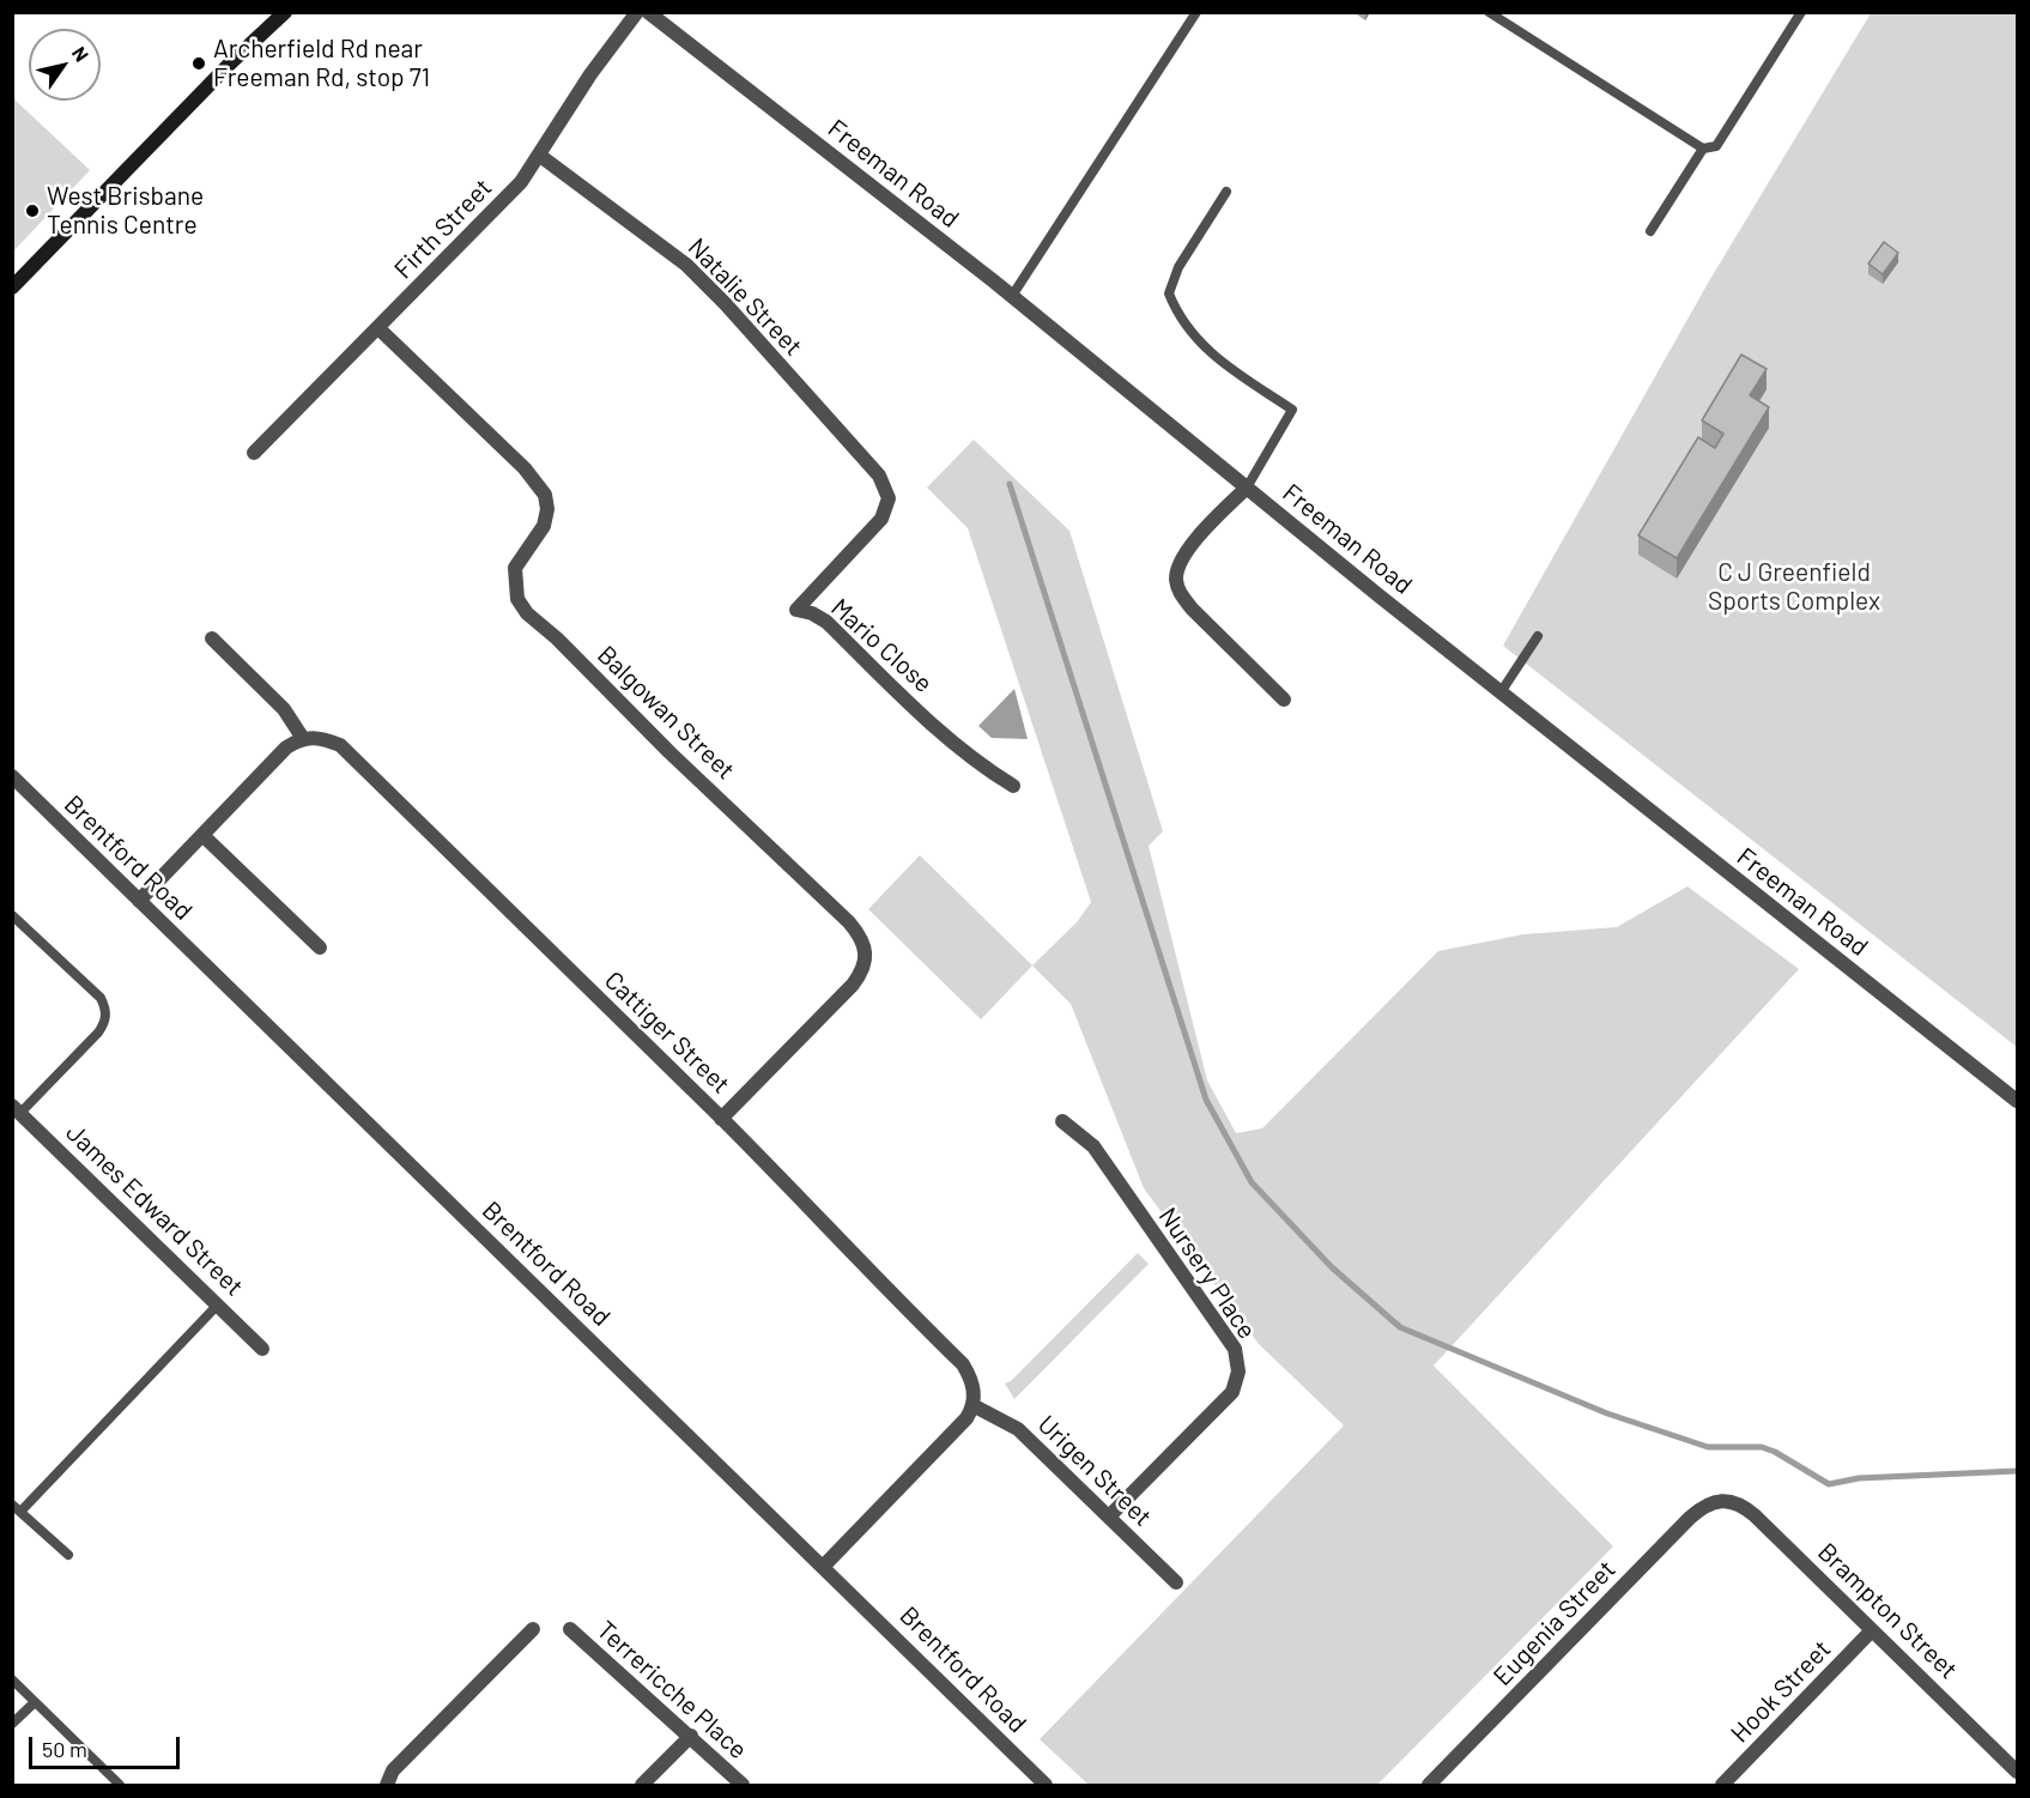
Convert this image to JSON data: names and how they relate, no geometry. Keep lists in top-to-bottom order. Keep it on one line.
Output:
{"streets":{"street":["Freeman Road","Firth Street","Natalie Street","Mario Close","Balgowan Street","Brentford Road","Cattiger Street","James Edward Street","Nursery Place","Urigen Street","Brampton Street","Eugenia Street","Terrericche Place","Hook Street"]},"crossings":[["Firth Street","Natalie Street"],["Firth Street","Balgowan Street"],["Natalie Street","Mario Close"],["Balgowan Street","Cattiger Street"],["Cattiger Street","Urigen Street"],["Nursery Place","Urigen Street"],["Brampton Street","Eugenia Street"],["Brampton Street","Hook Street"]],"parks":["C J Greenfield Sports Complex"],"places":["Archerfield Rd near Freeman Rd, stop 71","West Brisbane Tennis Centre"],"scale_bar":"50 m","north":"top right"}
